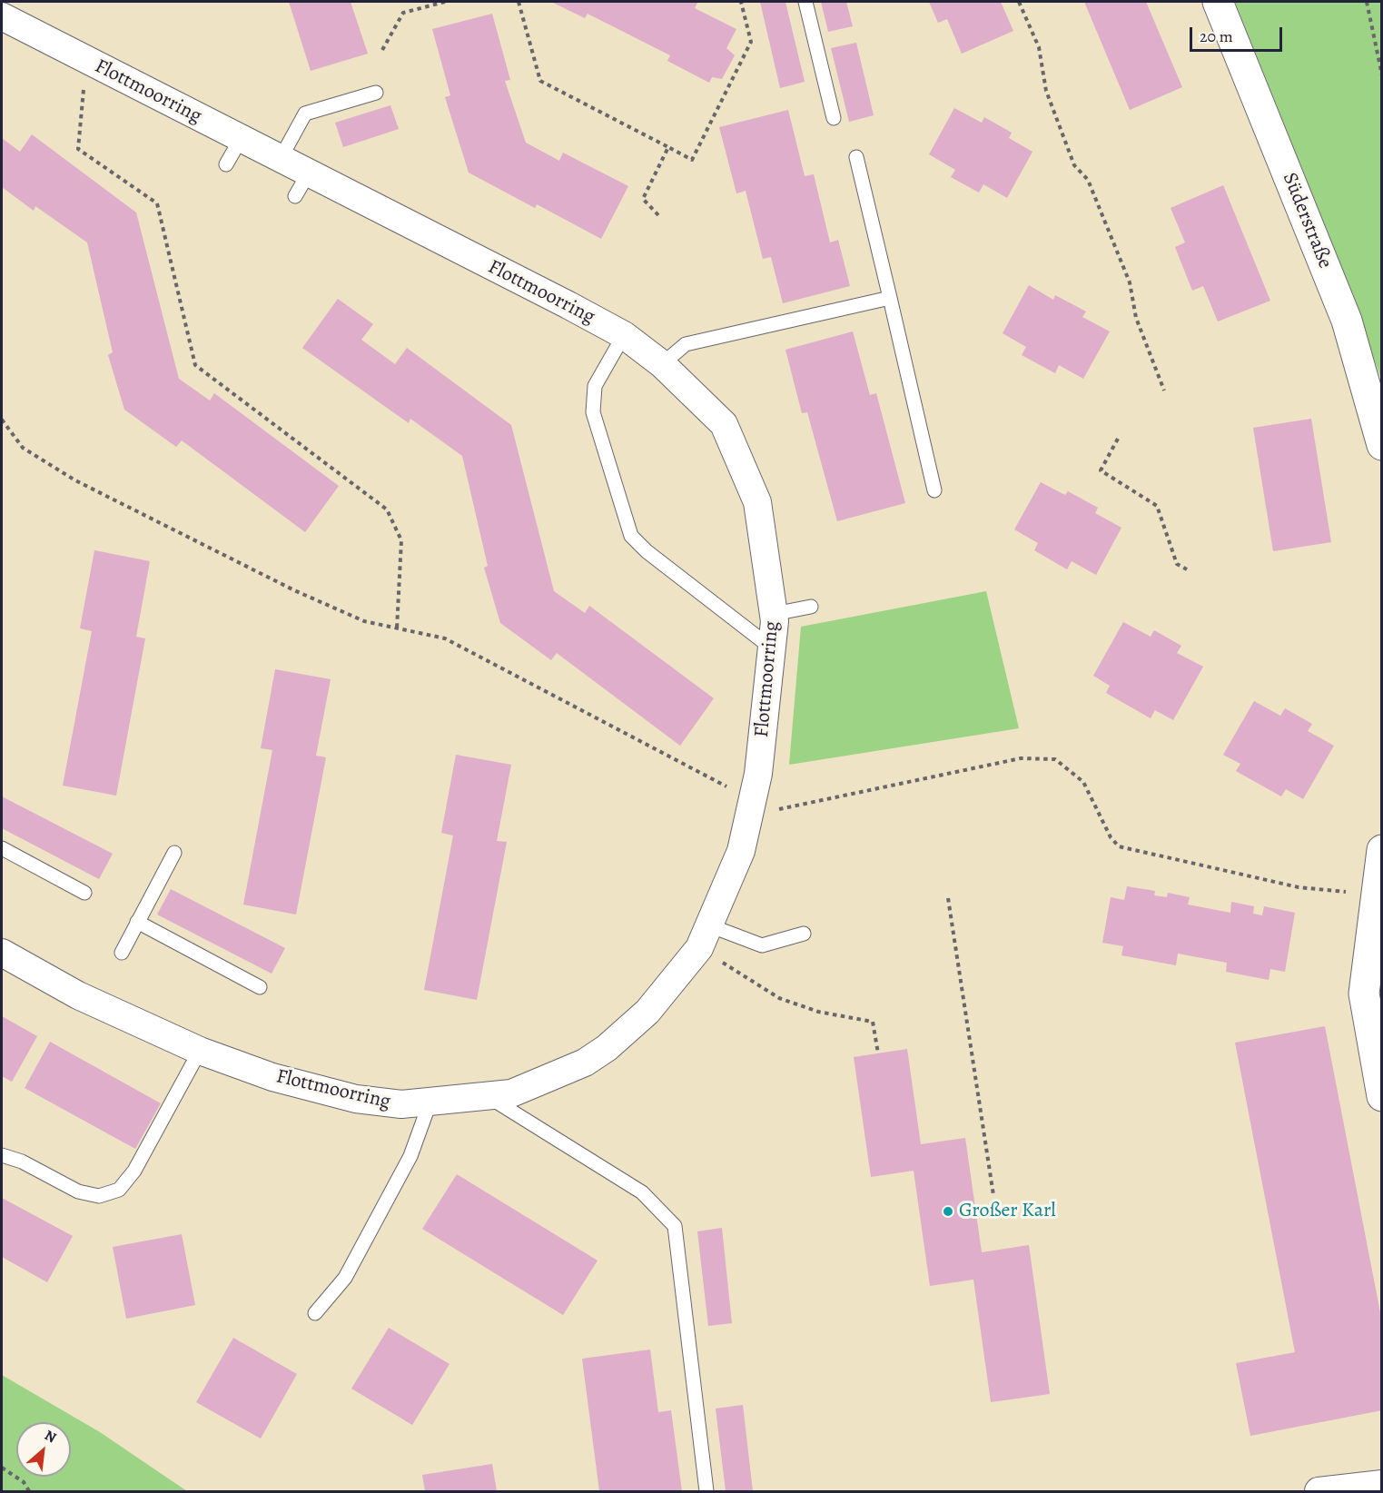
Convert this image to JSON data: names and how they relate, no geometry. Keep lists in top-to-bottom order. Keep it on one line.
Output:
{"streets":{"street":["Flottmoorring","Süderstraße"]},"places":["Großer Karl"],"scale_bar":"20 m","north":"top right"}
